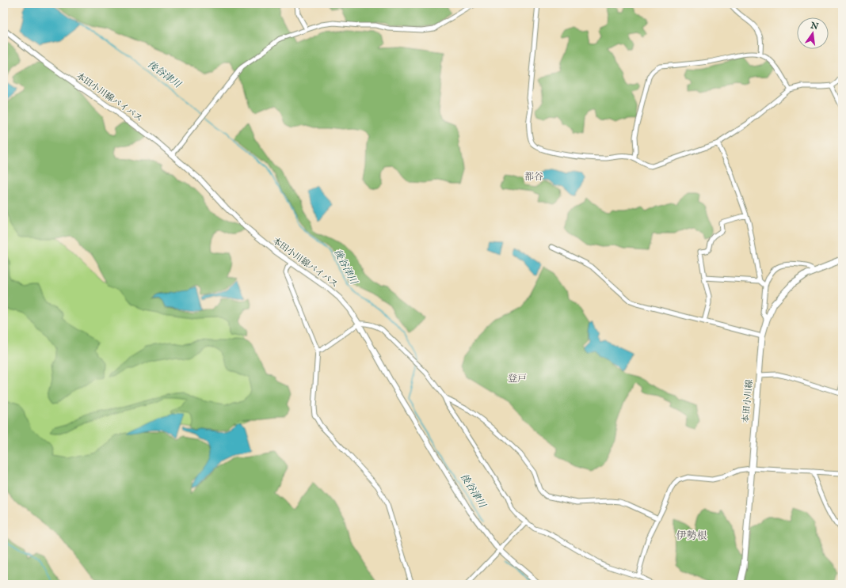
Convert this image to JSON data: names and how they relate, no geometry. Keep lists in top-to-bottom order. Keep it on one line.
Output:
{"streets":{"main road":["本田小川線"],"street":["本田小川線バイパス"]},"districts":["都谷","登戸","伊勢根"],"water":["後谷津川"],"north":"top"}
